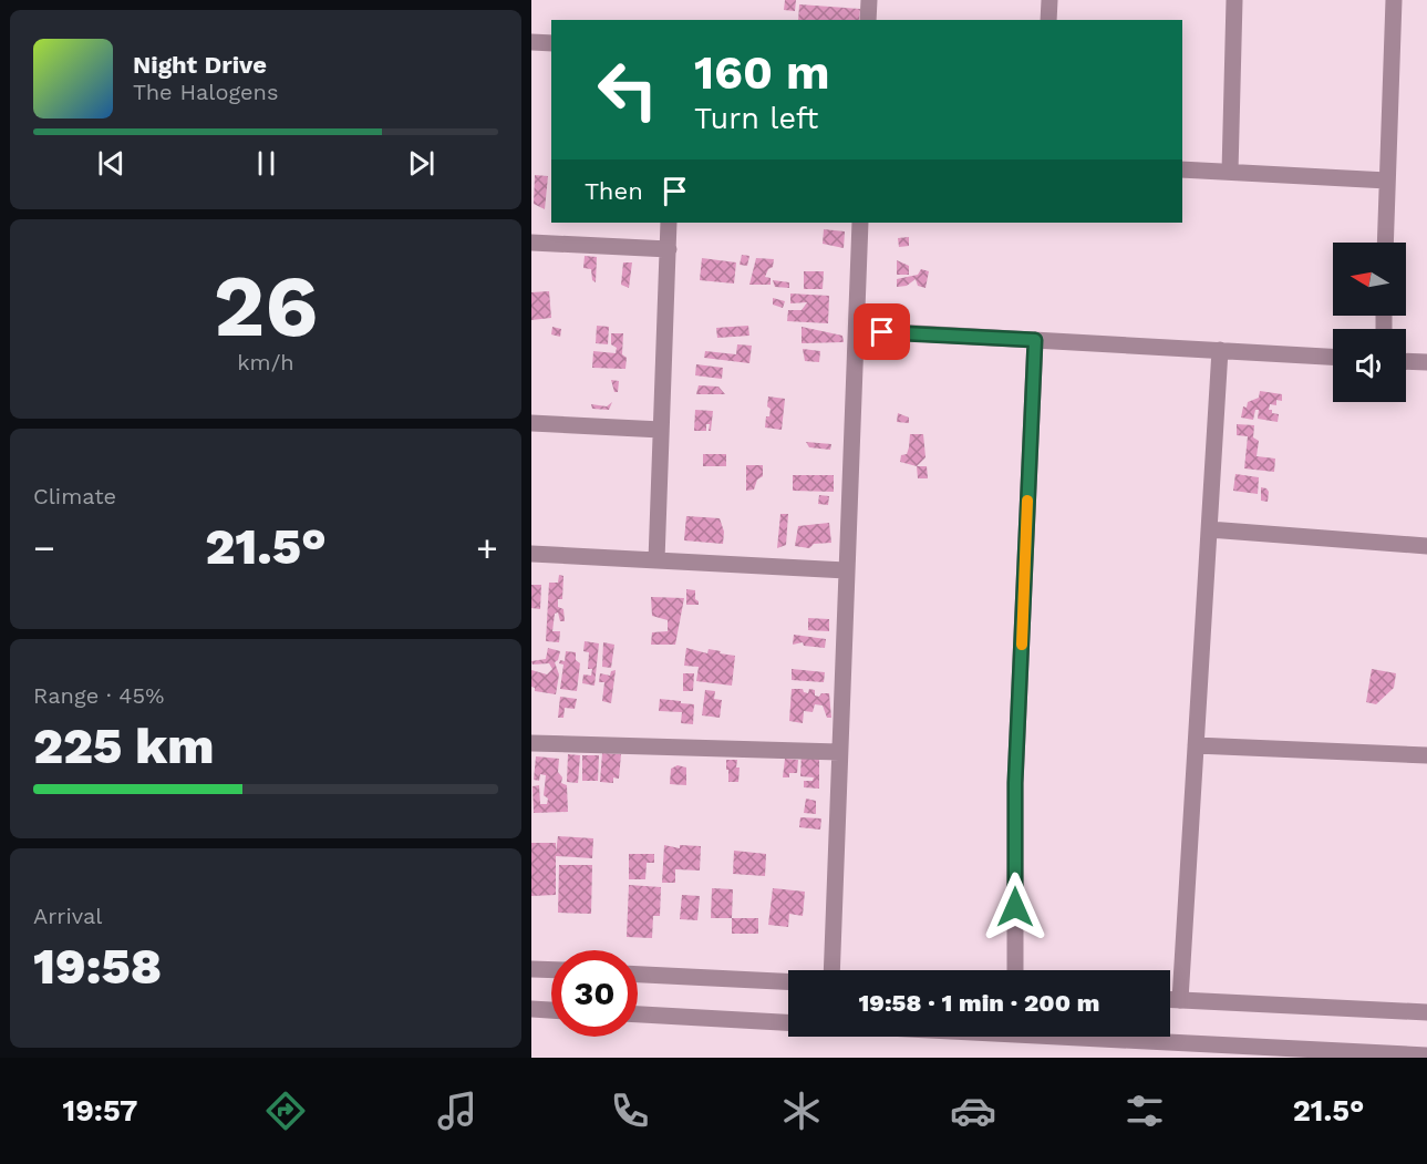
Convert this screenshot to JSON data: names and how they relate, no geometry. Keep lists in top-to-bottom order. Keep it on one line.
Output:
{"north":"left","page":{"turn":["160 m","Turn left"],"song":["Night Drive","The Halogens"],"then":"Then","tile":[["26","km/h"],"Climate",["Range · 45%","225 km"],["Arrival","19:58"]],"heat":["−","21.5°","+"],"limit":"30","trip":"19:58 · 1 min · 200 m","tabs":["19:57","21.5°"]}}
